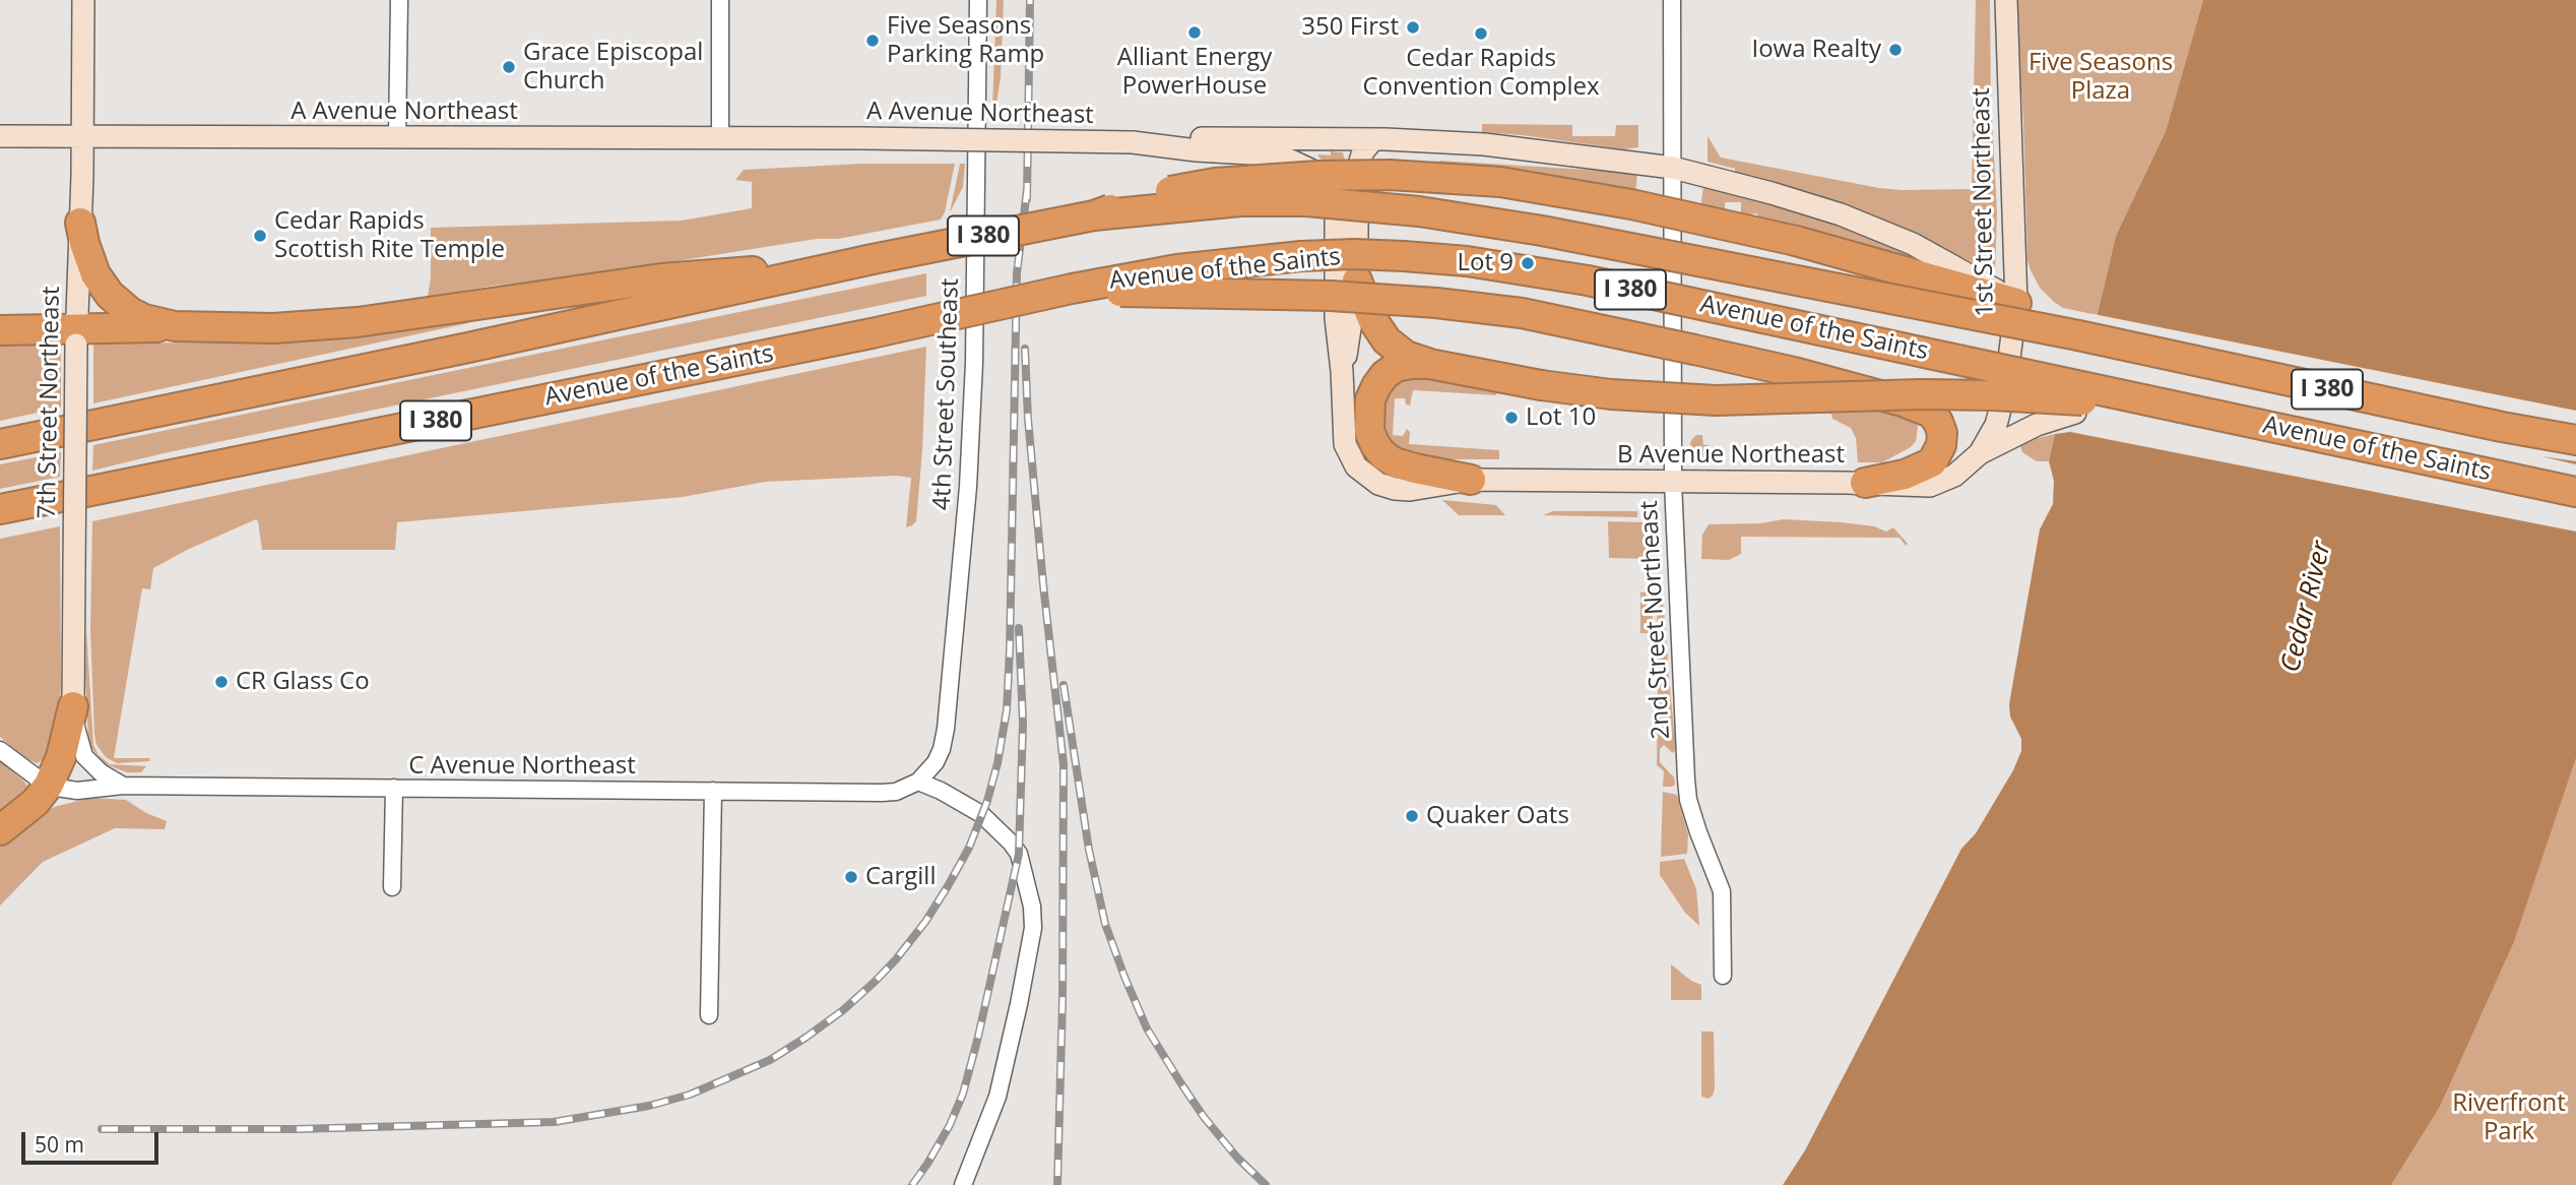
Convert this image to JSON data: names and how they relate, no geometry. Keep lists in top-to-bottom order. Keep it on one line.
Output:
{"streets":{"highway":["I 380","Avenue of the Saints"],"street":["A Avenue Northeast","1st Street Northeast","4th Street Southeast","7th Street Northeast","B Avenue Northeast","2nd Street Northeast","C Avenue Northeast"]},"crossings":[["A Avenue Northeast","1st Street Northeast"],["A Avenue Northeast","7th Street Northeast"],["A Avenue Northeast","2nd Street Northeast"],["1st Street Northeast","B Avenue Northeast"],["I 380","Avenue of the Saints"],["4th Street Southeast","C Avenue Northeast"],["7th Street Northeast","C Avenue Northeast"],["B Avenue Northeast","2nd Street Northeast"]],"water":["Cedar River"],"parks":["Five Seasons Plaza","Riverfront Park"],"places":["350 First","Alliant Energy PowerHouse","Cedar Rapids Convention Complex","Five Seasons Parking Ramp","Iowa Realty","Grace Episcopal Church","Cedar Rapids Scottish Rite Temple","Lot 9","Lot 10","CR Glass Co","Quaker Oats","Cargill"],"scale_bar":"50 m"}
